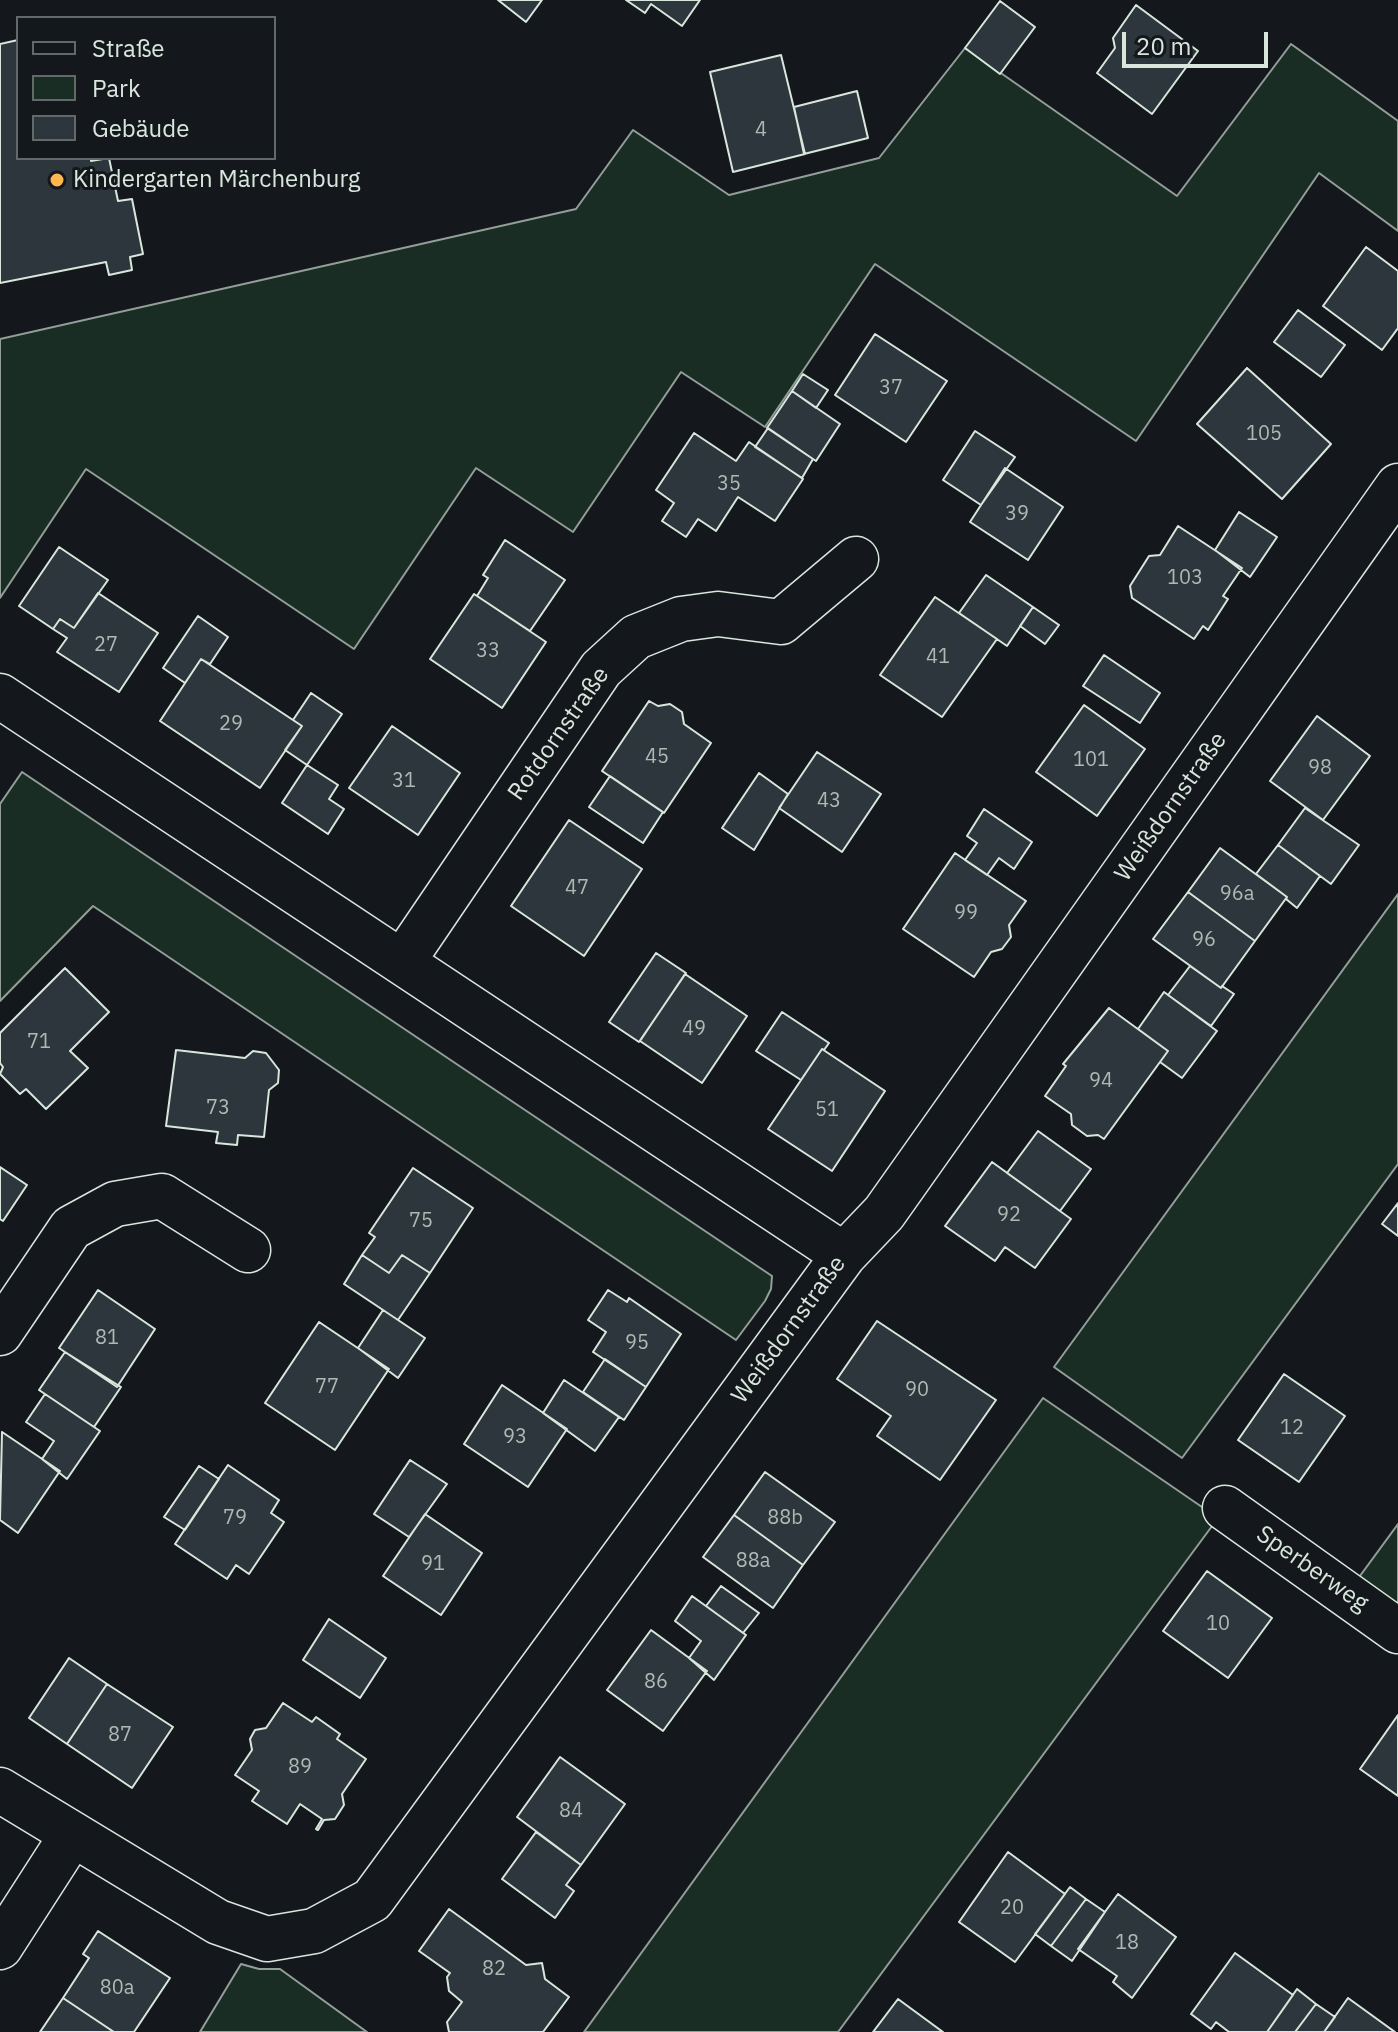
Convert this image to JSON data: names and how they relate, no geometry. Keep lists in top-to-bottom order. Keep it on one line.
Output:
{"streets":{"street":["Rotdornstraße","Weißdornstraße","Sperberweg"]},"places":["Kindergarten Märchenburg"],"house_numbers":["4","37","105","35","39","103","27","33","41","29","45","101","98","31","43","47","96a","99","96","49","71","94","73","51","92","75","81","95","77","90","12","93","79","88b","88a","91","10","86","87","89","84","20","18","82","80a"],"legend":["Straße","Park","Gebäude"],"scale_bar":"20 m"}
